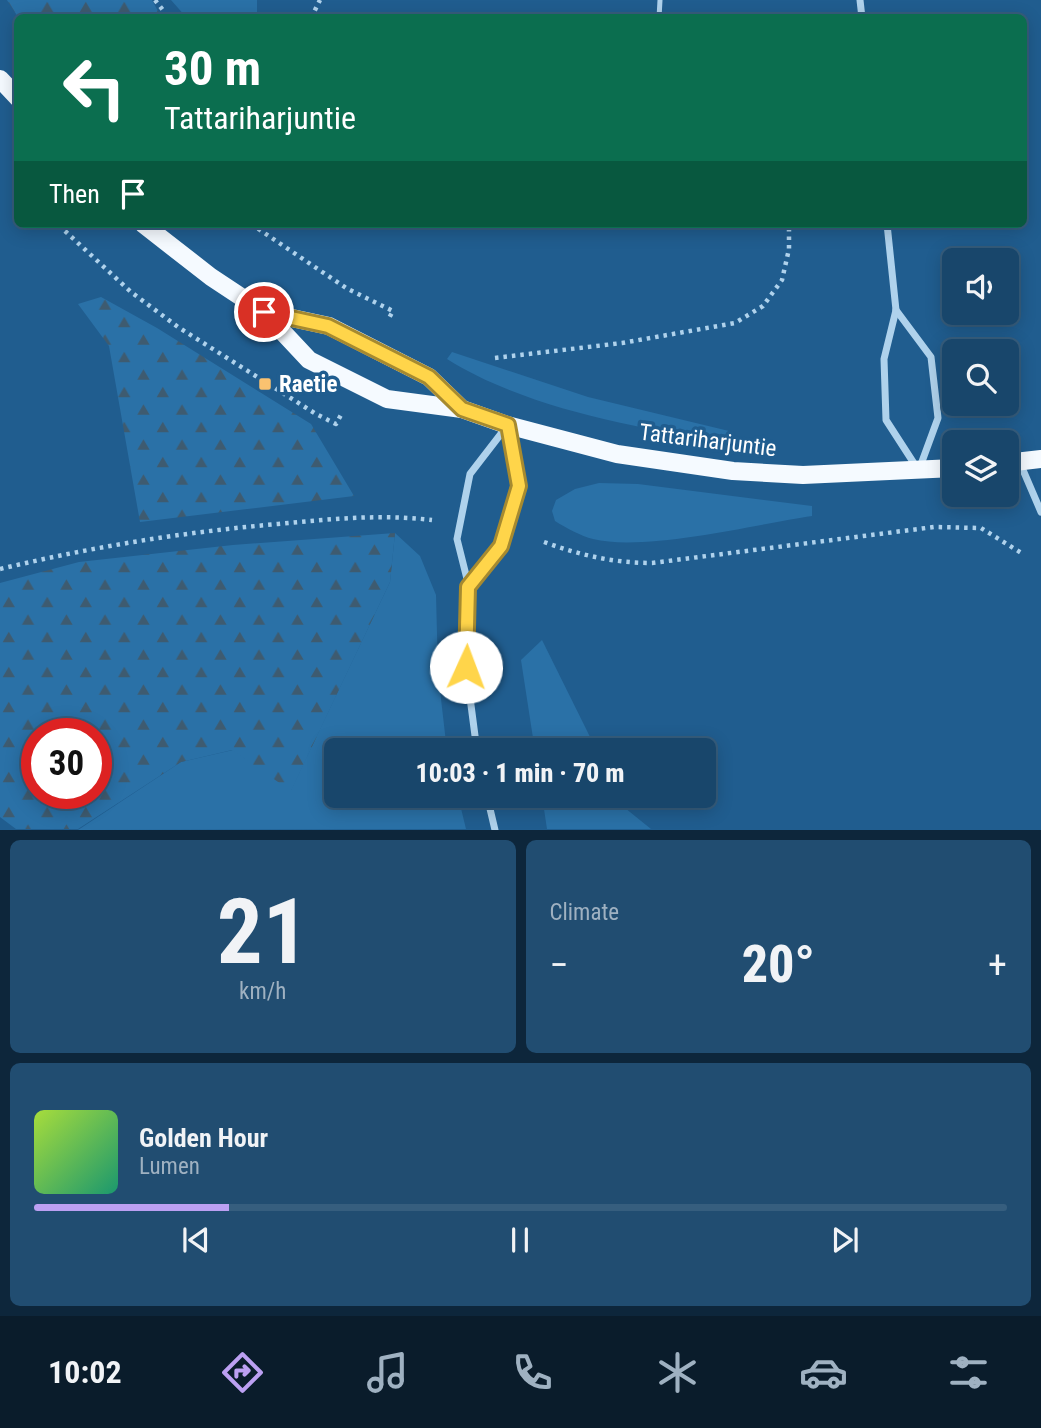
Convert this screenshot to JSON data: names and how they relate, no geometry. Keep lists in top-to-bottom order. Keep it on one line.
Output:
{"streets":{"main road":["Tattariharjuntie"]},"places":{"transit":["Raetie"]},"page":{"turn":["30 m","Tattariharjuntie"],"then":"Then","limit":"30","trip":"10:03 · 1 min · 70 m","tile":[["21","km/h"],"Climate"],"heat":["−","20°","+"],"song":["Golden Hour","Lumen"],"tabs":"10:02"}}
